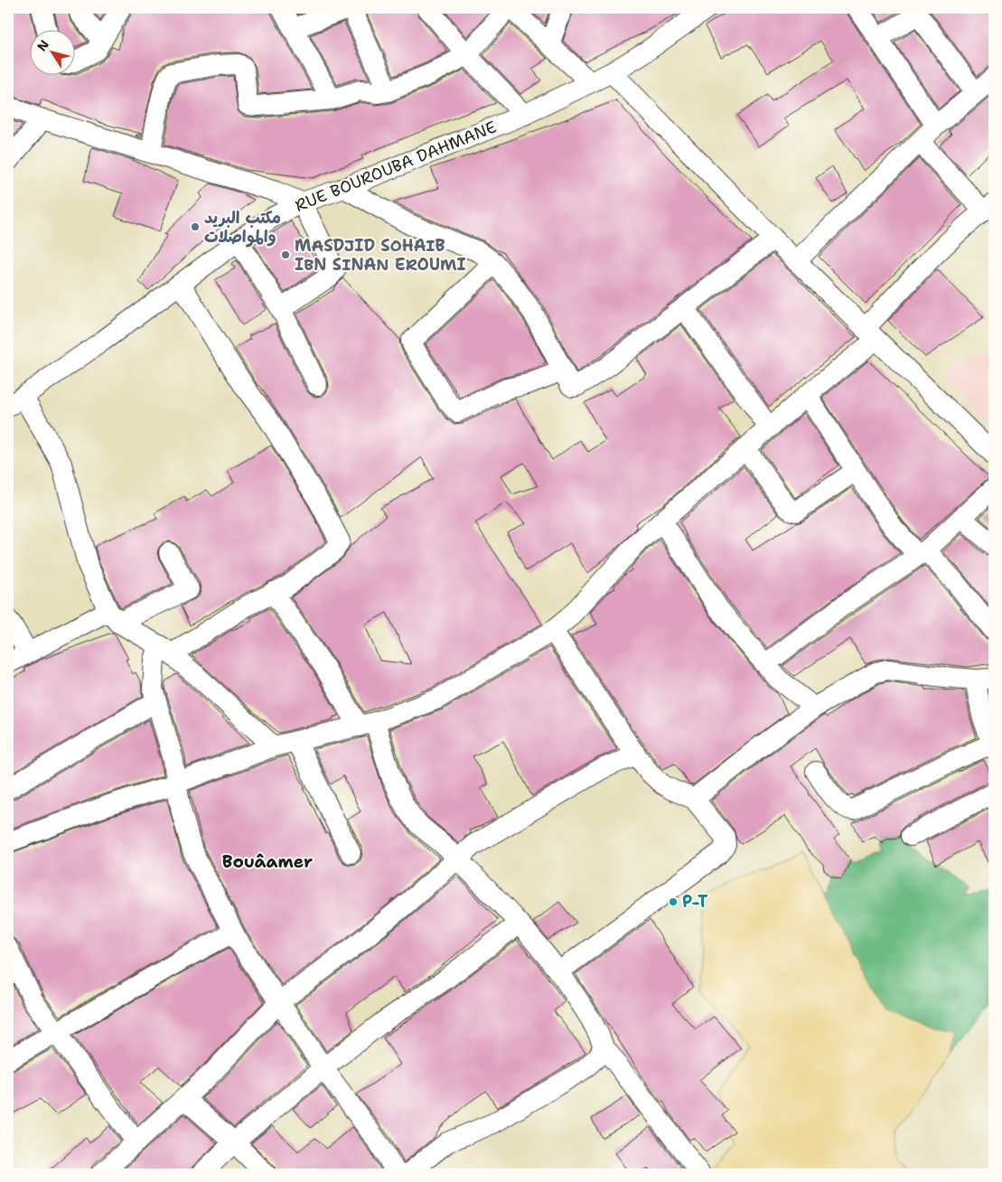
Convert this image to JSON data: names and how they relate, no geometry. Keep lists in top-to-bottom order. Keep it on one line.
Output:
{"streets":{"street":["RUE BOUROUBA DAHMANE"]},"districts":["Bouâamer"],"places":["مكتب البريد والمواصلات","MASDJID SOHAIB IBN SINAN EROUMI","P-T"],"north":"top left"}
